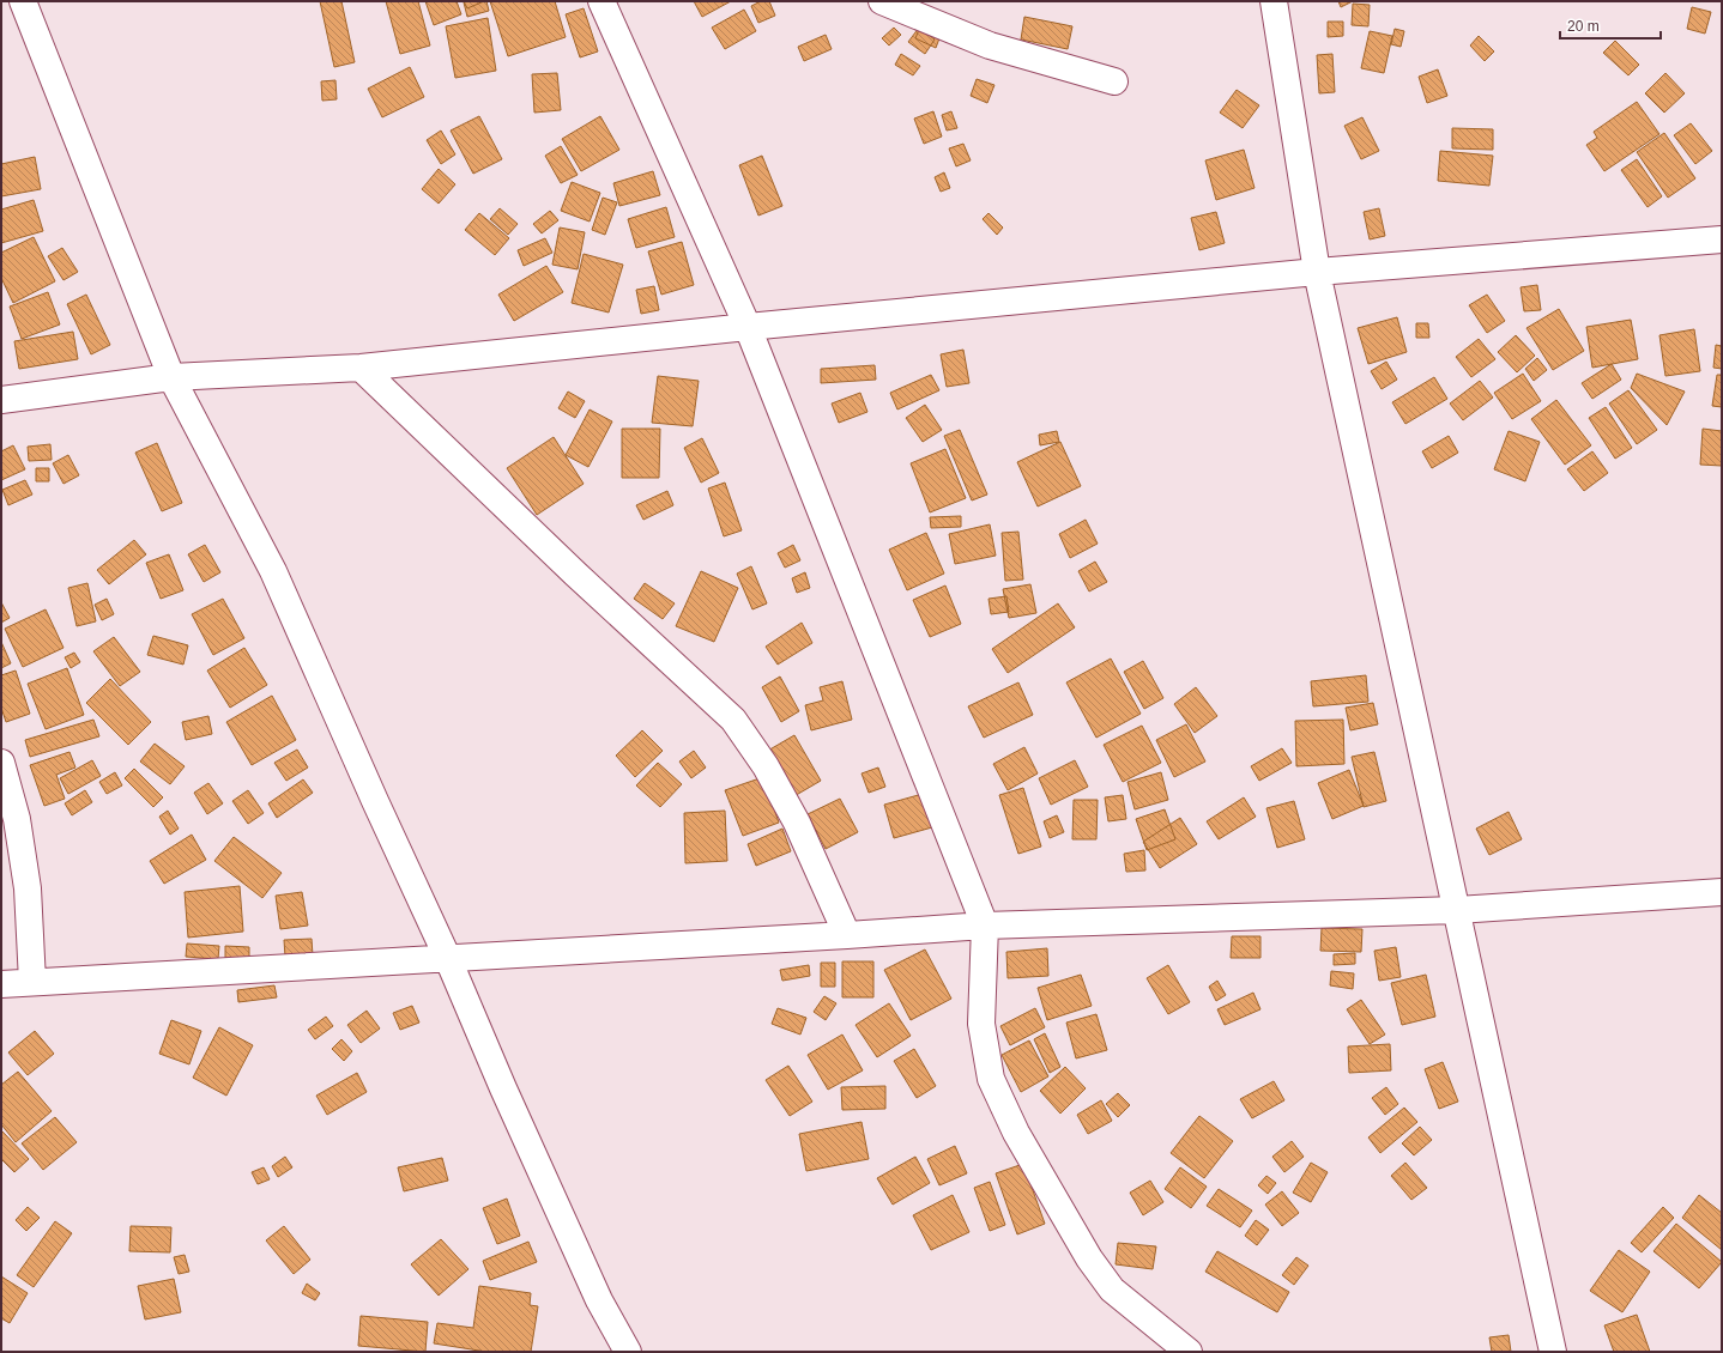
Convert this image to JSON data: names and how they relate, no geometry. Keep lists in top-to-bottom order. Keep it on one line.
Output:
{"scale_bar":"20 m"}
